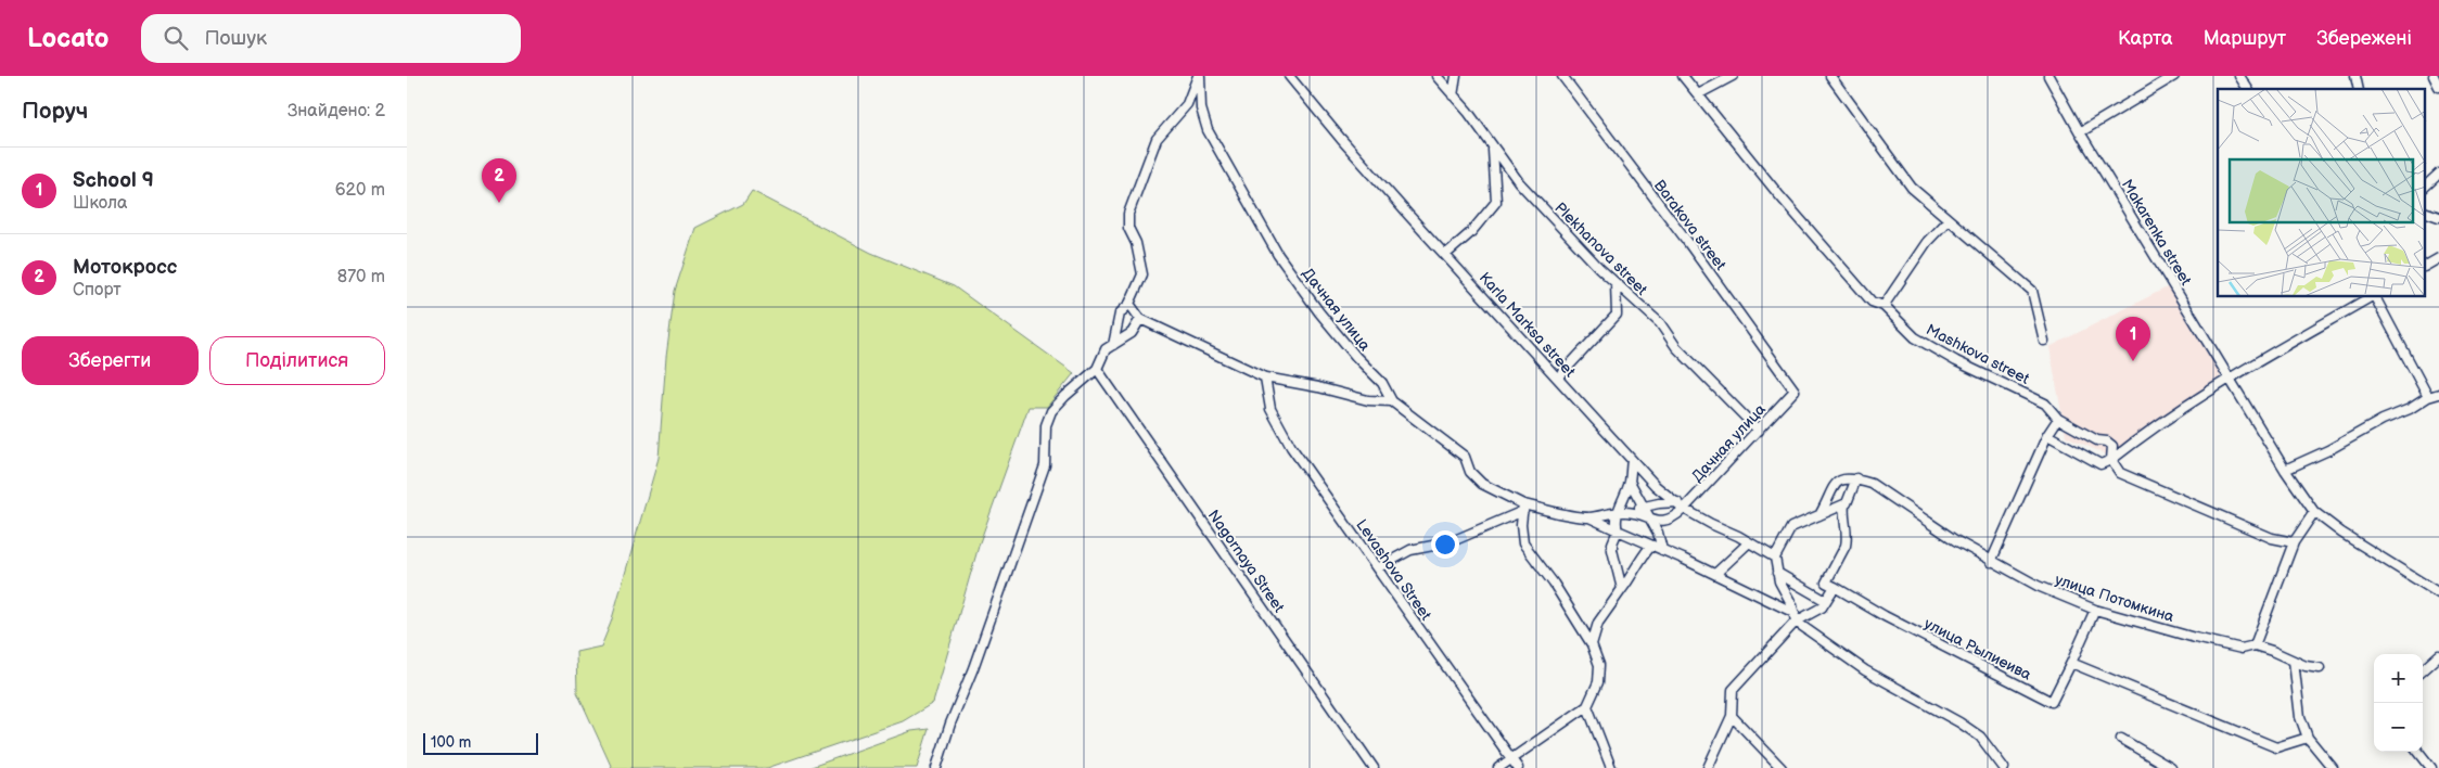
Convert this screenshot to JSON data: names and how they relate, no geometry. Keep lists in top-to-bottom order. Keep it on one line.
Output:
{"streets":{"street":["Barakova street","Makarenka street","Plekhanova street","Дачная улица","Karla Marksa street","Mashkova street","Nagornaya Street","Levashova Street","улица Потомкина","улица Рылиеива"]},"crossings":[["Barakova street","Дачная улица"],["Plekhanova street","Дачная улица"],["Дачная улица","Karla Marksa street"]],"scale_bar":"100 m","page":{"header":"Locato","search":"Пошук","nav":["Карта","Маршрут","Збережені"],"heading":["Поруч","Знайдено: 2"],"list":[{"mark":"1","name":"School 9","note":"Школа","value":"620 m"},{"mark":"2","name":"Мотокросс","note":"Спорт","value":"870 m"}],"pins":["2","1"],"buttons":["Зберегти","Поділитися"],"map_buttons":["+","−"],"scale":"100 m"}}
